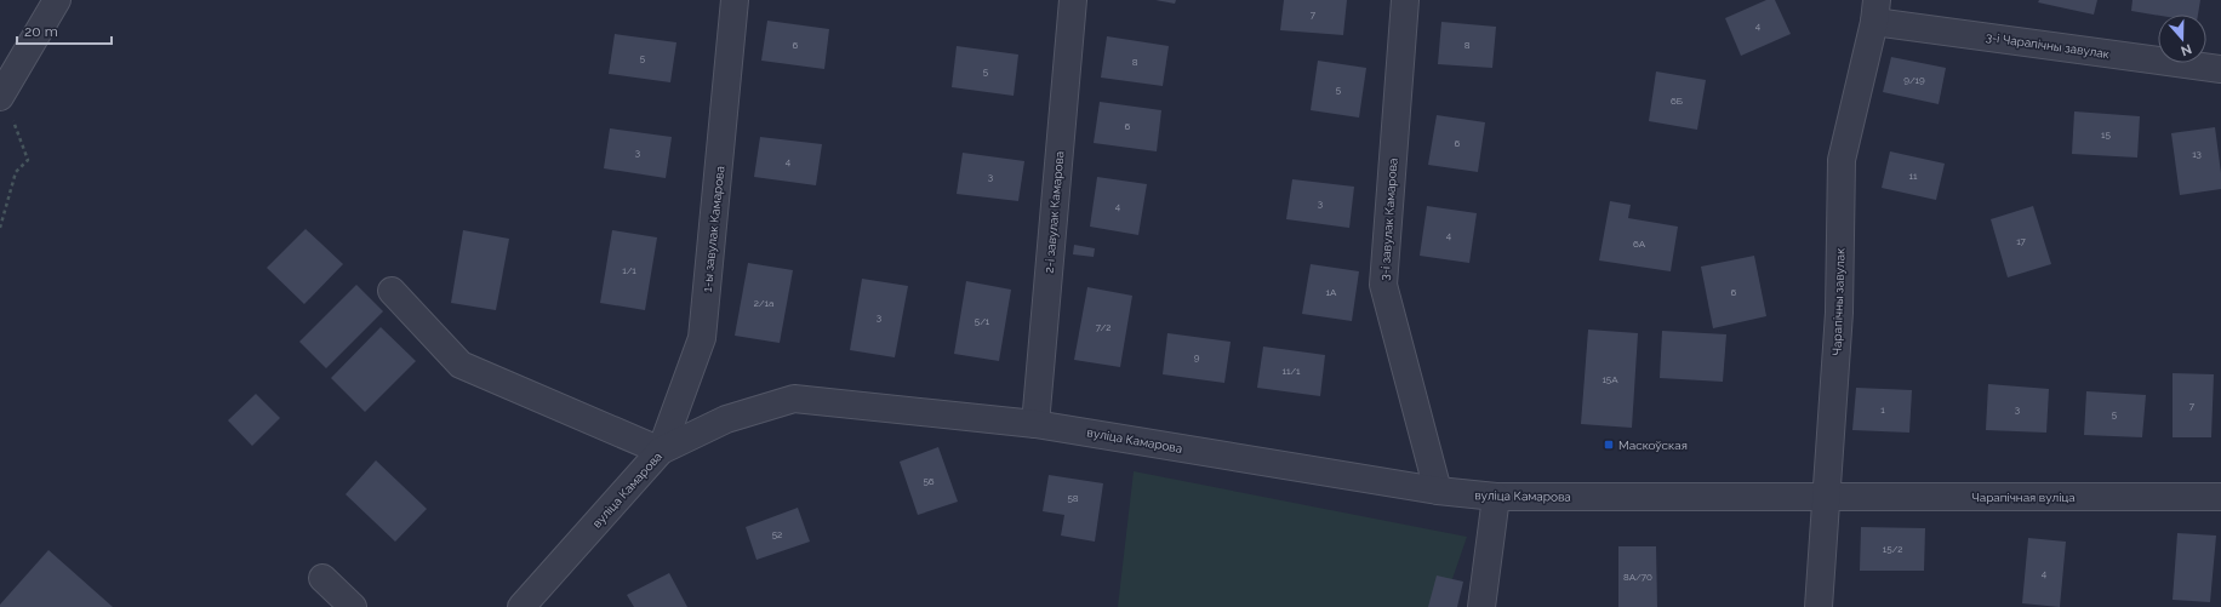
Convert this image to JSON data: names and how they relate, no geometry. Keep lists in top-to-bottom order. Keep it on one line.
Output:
{"streets":{"street":["3-і Чарапічны завулак","2-і завулак Камарова","3-і завулак Камарова","1-ы завулак Камарова","Чарапічны завулак","вуліца Камарова","Чарапічная вуліца"]},"crossings":[["3-і Чарапічны завулак","Чарапічны завулак"],["2-і завулак Камарова","вуліца Камарова"],["3-і завулак Камарова","вуліца Камарова"],["1-ы завулак Камарова","вуліца Камарова"],["Чарапічны завулак","вуліца Камарова"],["Чарапічны завулак","Чарапічная вуліца"],["вуліца Камарова","Чарапічная вуліца"]],"places":{"transit":["Маскоўская"]},"house_numbers":["7","4","6","8","5","8","5","9/19","5","6Б","6","15","6","3","13","4","11","3","3","4","4","17","6А","1/1","1А","6","2/1а","3","5/1","7/2","9","11/1","15А","7","1","3","5","56","58","52","15/2","4","8А/70"],"scale_bar":"20 m","north":"bottom"}
